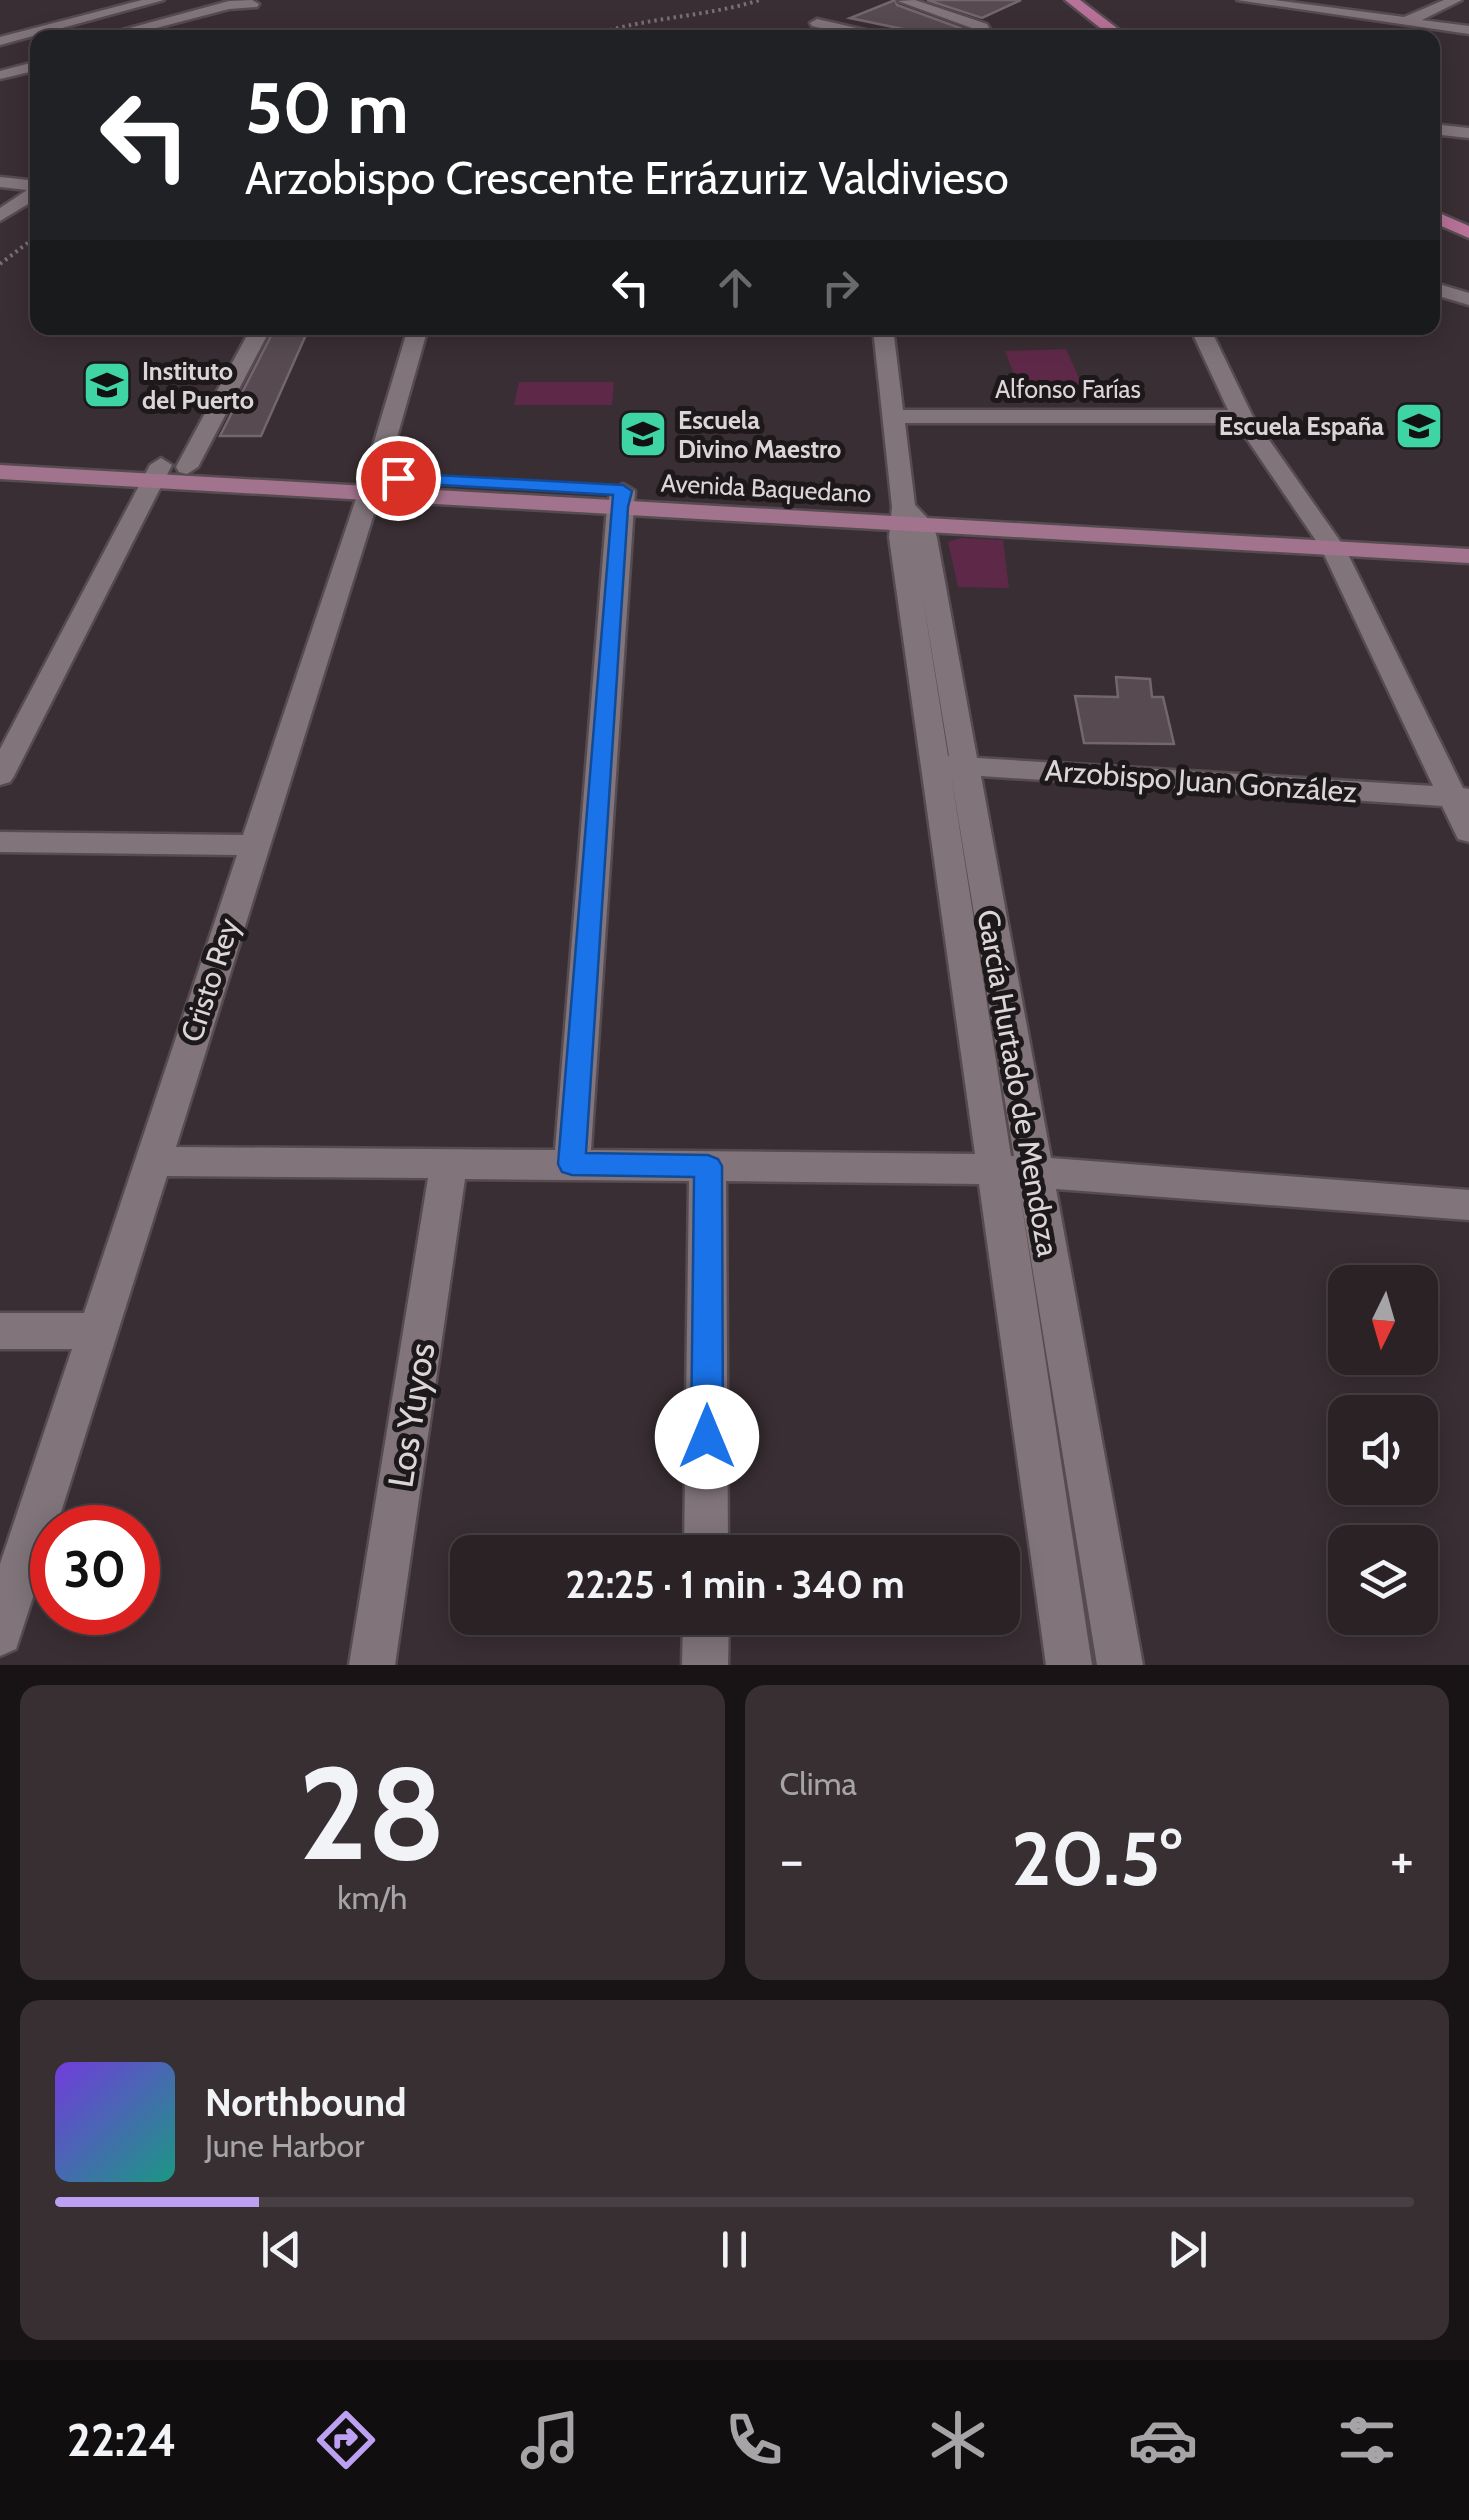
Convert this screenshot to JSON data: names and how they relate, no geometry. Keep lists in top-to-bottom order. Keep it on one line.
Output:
{"streets":{"main road":["Avenida Baquedano"],"street":["Alfonso Farías","Arzobispo Juan González","Cristo Rey","García Hurtado de Mendoza","Los Yuyos"]},"crossings":[["Alfonso Farías","García Hurtado de Mendoza"],["Avenida Baquedano","Cristo Rey"],["Avenida Baquedano","García Hurtado de Mendoza"],["Arzobispo Juan González","García Hurtado de Mendoza"]],"places":{"school or university":["Instituto del Puerto","Escuela España","Escuela Divino Maestro"]},"north":"bottom","page":{"turn":["50 m","Arzobispo Crescente Errázuriz Valdivieso"],"limit":"30","trip":"22:25 · 1 min · 340 m","tile":[["28","km/h"],"Clima"],"heat":["−","20.5°","+"],"song":["Northbound","June Harbor"],"tabs":"22:24"}}
